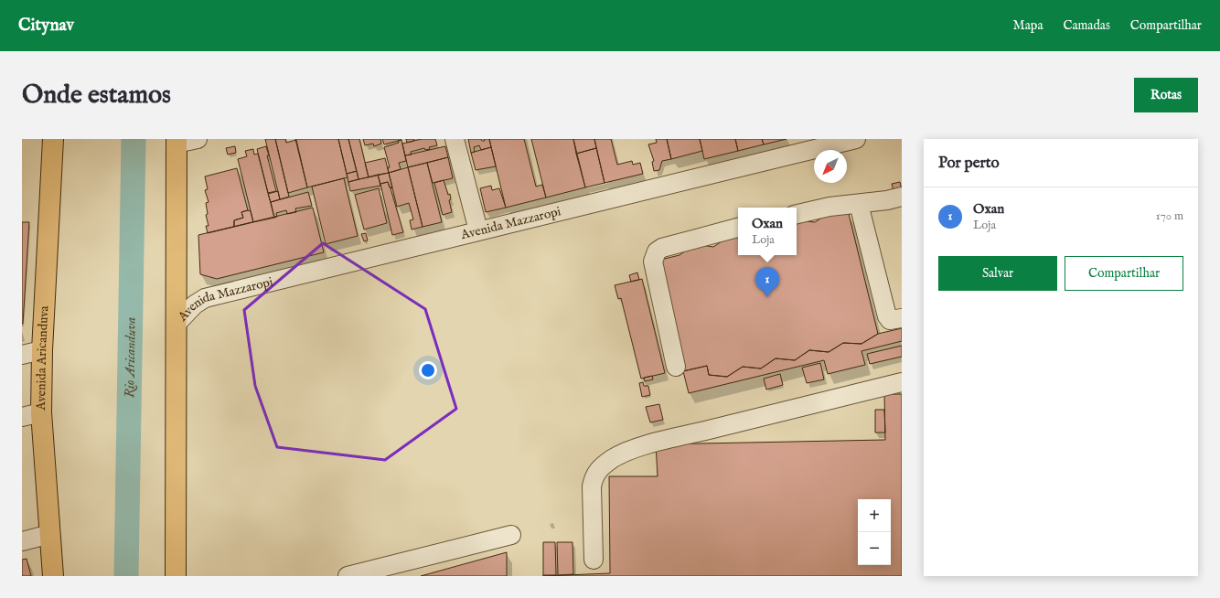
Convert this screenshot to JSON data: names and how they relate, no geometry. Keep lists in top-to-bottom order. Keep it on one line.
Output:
{"streets":{"highway":["Avenida Aricanduva"],"street":["Avenida Mazzaropi"]},"water":["Rio Aricanduva"],"north":"bottom left","page":{"header":"Citynav","nav":["Mapa","Camadas","Compartilhar"],"buttons":["Rotas",["Salvar","Compartilhar"]],"title":"Onde estamos","heading":"Por perto","list":[{"mark":"1","name":"Oxan","note":"Loja","value":"170 m"}],"popup":["Oxan","Loja"],"pins":"1","map_buttons":["+","−"]}}
